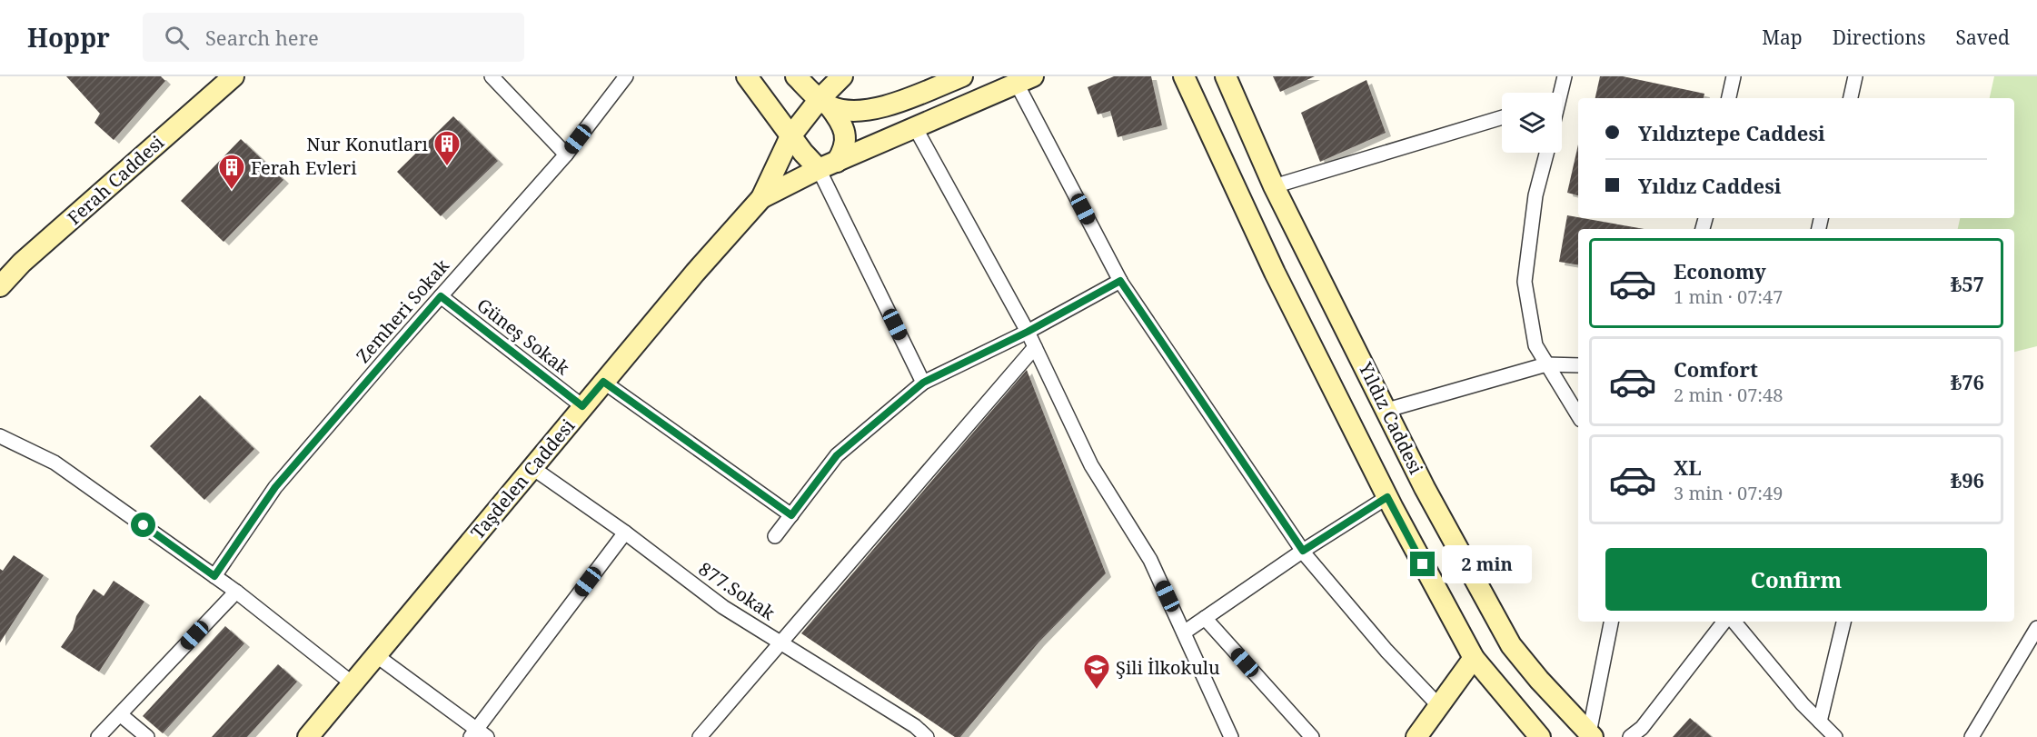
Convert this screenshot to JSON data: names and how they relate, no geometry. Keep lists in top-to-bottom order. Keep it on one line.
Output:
{"streets":{"main road":["Ferah Caddesi","Yıldız Caddesi","Taşdelen Caddesi"],"street":["Zemheri Sokak","Güneş Sokak","877.Sokak"]},"crossings":[["Zemheri Sokak","Güneş Sokak"],["Güneş Sokak","Taşdelen Caddesi"],["Taşdelen Caddesi","877.Sokak"]],"places":{"building":["Nur Konutları","Ferah Evleri"],"school or university":["Şili İlkokulu"]},"page":{"header":"Hoppr","search":"Search here","nav":["Map","Directions","Saved"],"banner":["Yıldıztepe Caddesi","Yıldız Caddesi"],"list":[{"name":"Economy","note":"1 min · 07:47","value":"₺57"},{"name":"Comfort","note":"2 min · 07:48","value":"₺76"},{"name":"XL","note":"3 min · 07:49","value":"₺96"}],"buttons":"Confirm","bubble":"2 min"}}
